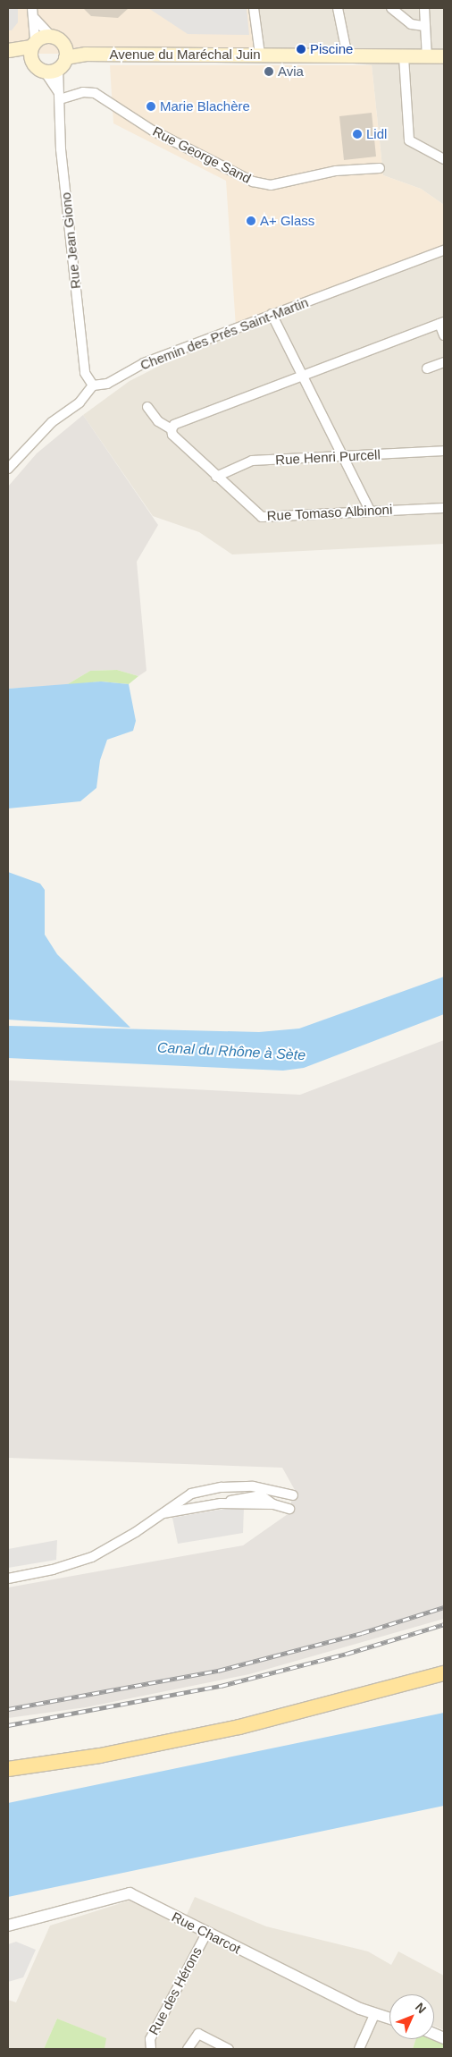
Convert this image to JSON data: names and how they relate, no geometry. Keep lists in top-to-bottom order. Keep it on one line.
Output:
{"streets":{"main road":["Avenue du Maréchal Juin"],"street":["Rue George Sand","Rue Jean Giono","Chemin des Prés Saint-Martin","Rue Henri Purcell","Rue Tomaso Albinoni","Rue Charcot","Rue des Hérons"]},"crossings":[["Rue George Sand","Rue Jean Giono"],["Rue Jean Giono","Chemin des Prés Saint-Martin"],["Rue Henri Purcell","Rue Tomaso Albinoni"],["Rue Charcot","Rue des Hérons"]],"water":["Canal du Rhône à Sète"],"places":["Piscine","Avia","Marie Blachère","Lidl","A+ Glass"],"north":"top right"}
